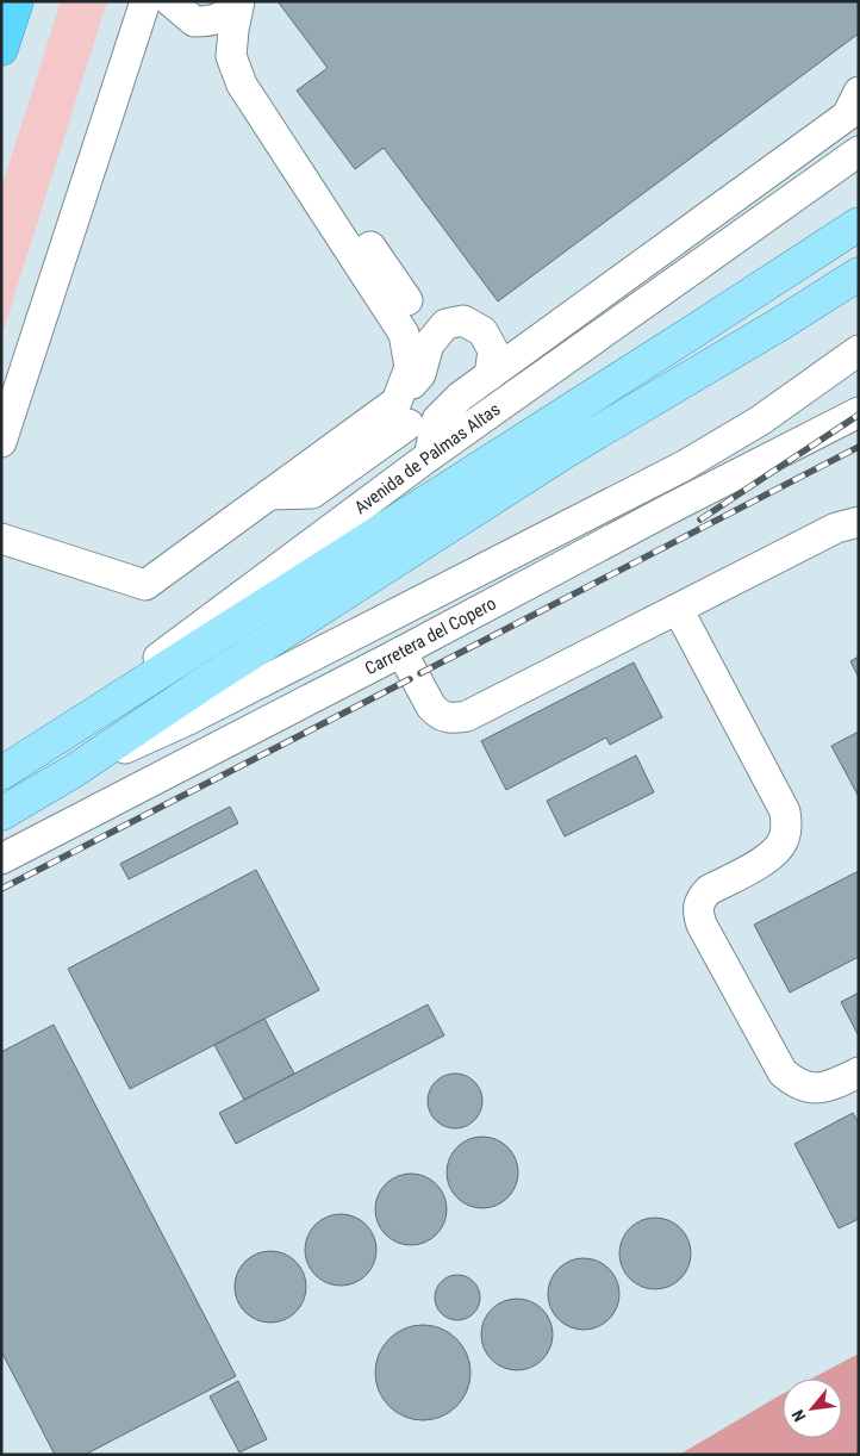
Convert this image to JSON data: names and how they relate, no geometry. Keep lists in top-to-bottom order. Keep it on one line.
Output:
{"streets":{"main road":["Avenida de Palmas Altas"],"street":["Carretera del Copero"]},"north":"bottom left"}
